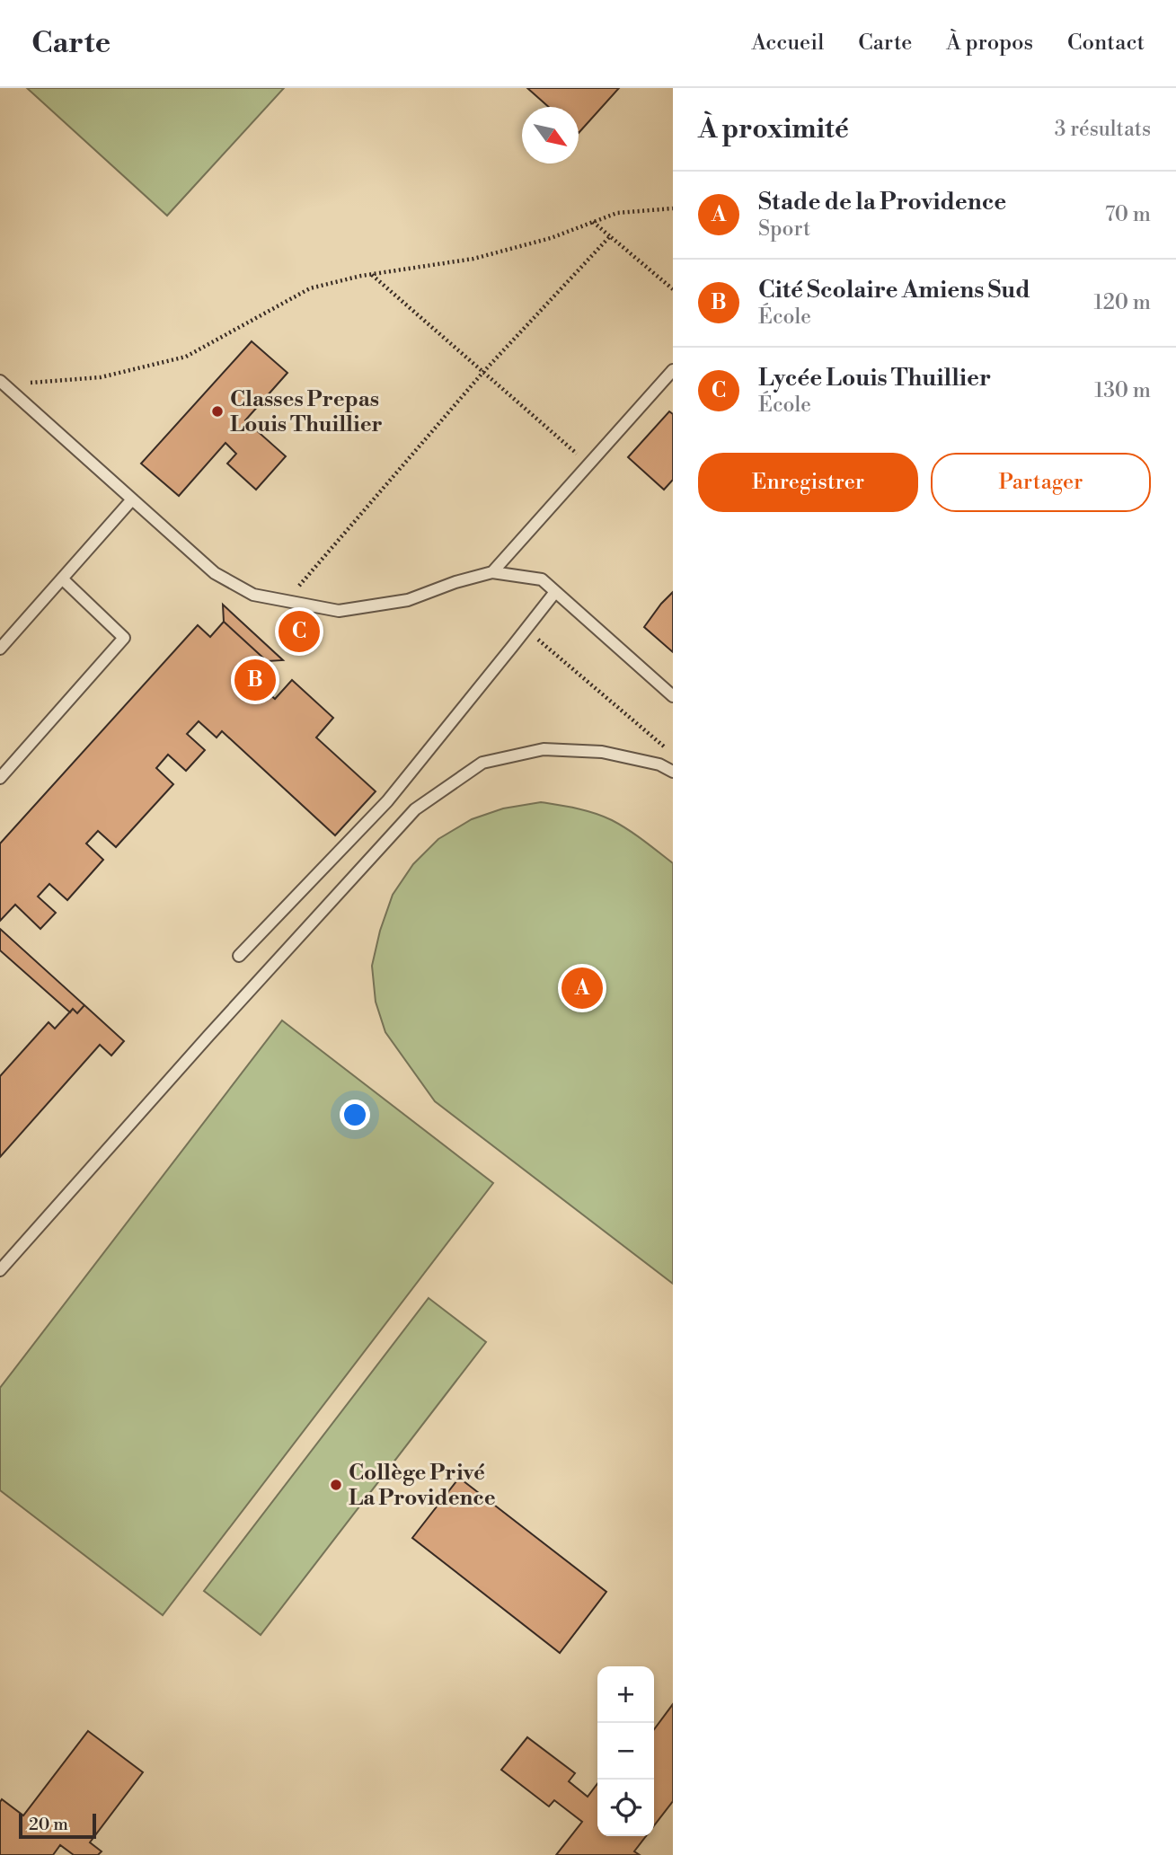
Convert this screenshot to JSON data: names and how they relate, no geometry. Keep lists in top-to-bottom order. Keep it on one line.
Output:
{"places":["Classes Prepas Louis Thuillier","Collège Privé La Providence"],"scale_bar":"20 m","north":"bottom right","page":{"header":"Carte","nav":["Accueil","Carte","À propos","Contact"],"heading":["À proximité","3 résultats"],"list":[{"mark":"A","name":"Stade de la Providence","note":"Sport","value":"70 m"},{"mark":"B","name":"Cité Scolaire Amiens Sud","note":"École","value":"120 m"},{"mark":"C","name":"Lycée Louis Thuillier","note":"École","value":"130 m"}],"buttons":["Enregistrer","Partager"],"pins":["C","B","A"],"map_buttons":["+","−"],"scale":"20 m"}}
